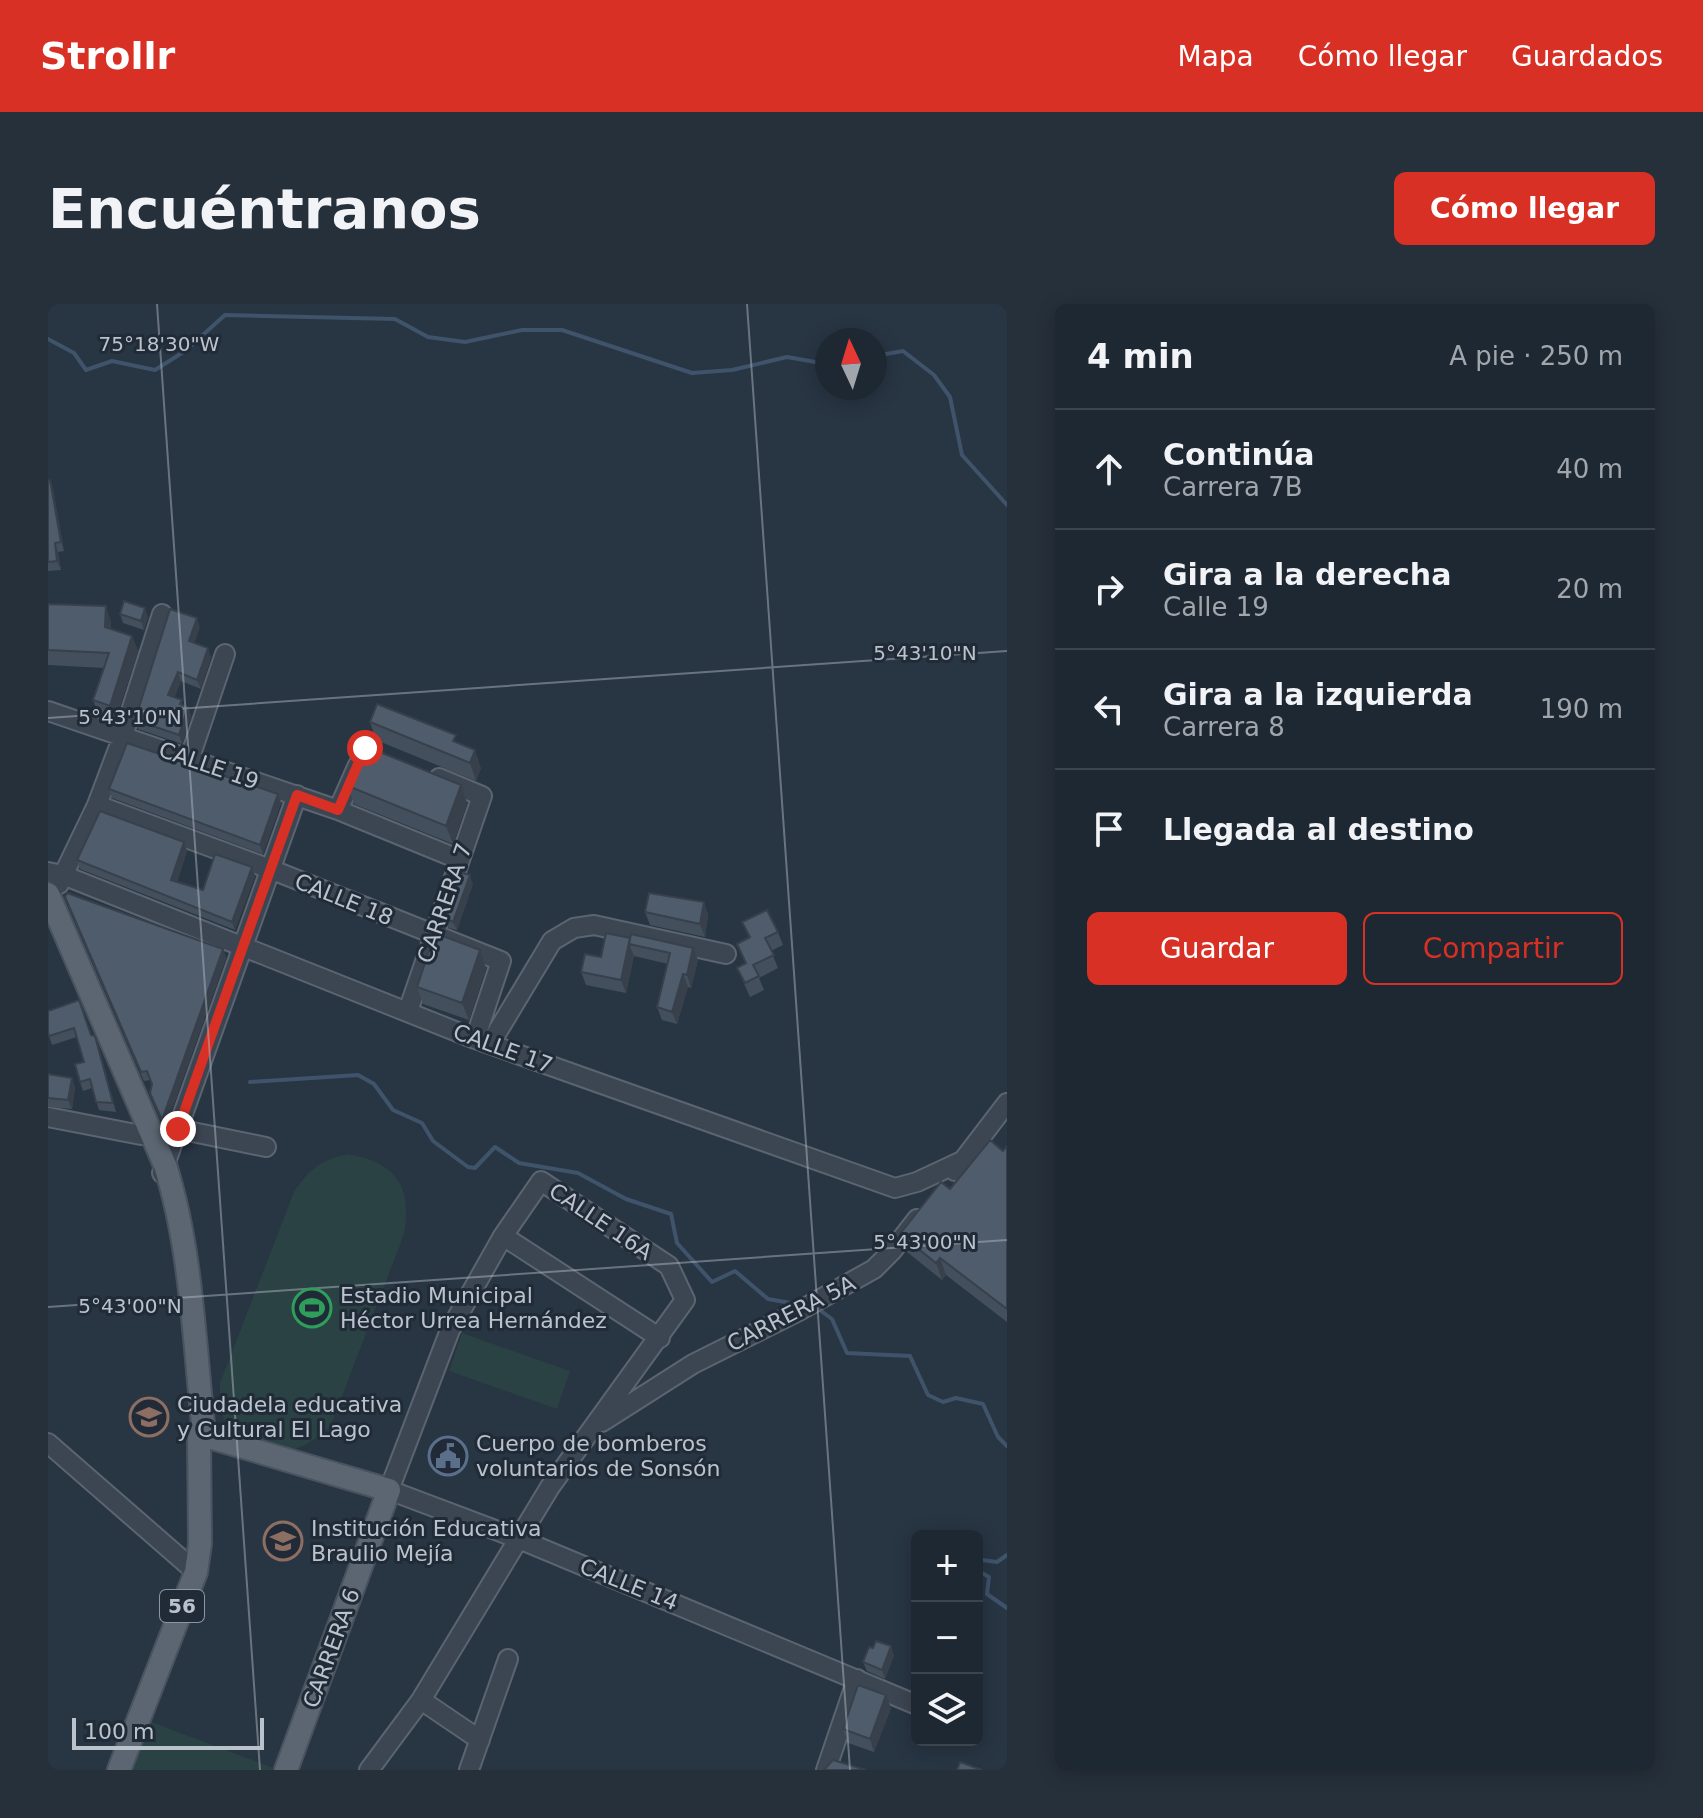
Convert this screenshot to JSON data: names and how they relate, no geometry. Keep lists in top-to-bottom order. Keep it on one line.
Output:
{"streets":{"main road":["CALLE 14","56","CARRERA 6"],"street":["CALLE 19","CALLE 18","CARRERA 7","CALLE 17","CALLE 16A","CARRERA 5A"]},"crossings":[["CALLE 19","CARRERA 7"],["CALLE 18","CARRERA 7"],["CALLE 18","CALLE 17"],["CARRERA 7","CALLE 17"],["CALLE 17","CARRERA 5A"],["CALLE 16A","CARRERA 5A"],["CALLE 16A","CARRERA 6"],["CARRERA 5A","CALLE 14"],["CALLE 14","56"],["CALLE 14","CARRERA 6"]],"places":{"sports":["Estadio Municipal Héctor Urrea Hernández"],"school or university":["Ciudadela educativa y Cultural El Lago","Institución Educativa Braulio Mejía"],"public building":["Cuerpo de bomberos voluntarios de Sonsón"]},"scale_bar":"100 m","north":"top","page":{"header":"Strollr","nav":["Mapa","Cómo llegar","Guardados"],"buttons":["Cómo llegar",["Guardar","Compartir"]],"title":"Encuéntranos","heading":["4 min","A pie · 250 m"],"list":[["Continúa","Carrera 7B","40 m"],["Gira a la derecha","Calle 19","20 m"],["Gira a la izquierda","Carrera 8","190 m"],"Llegada al destino"],"map_buttons":["+","−"],"scale":"100 m"},"coordinates":["75°18'30\"W","5°43'10\"N","5°43'00\"N"]}
